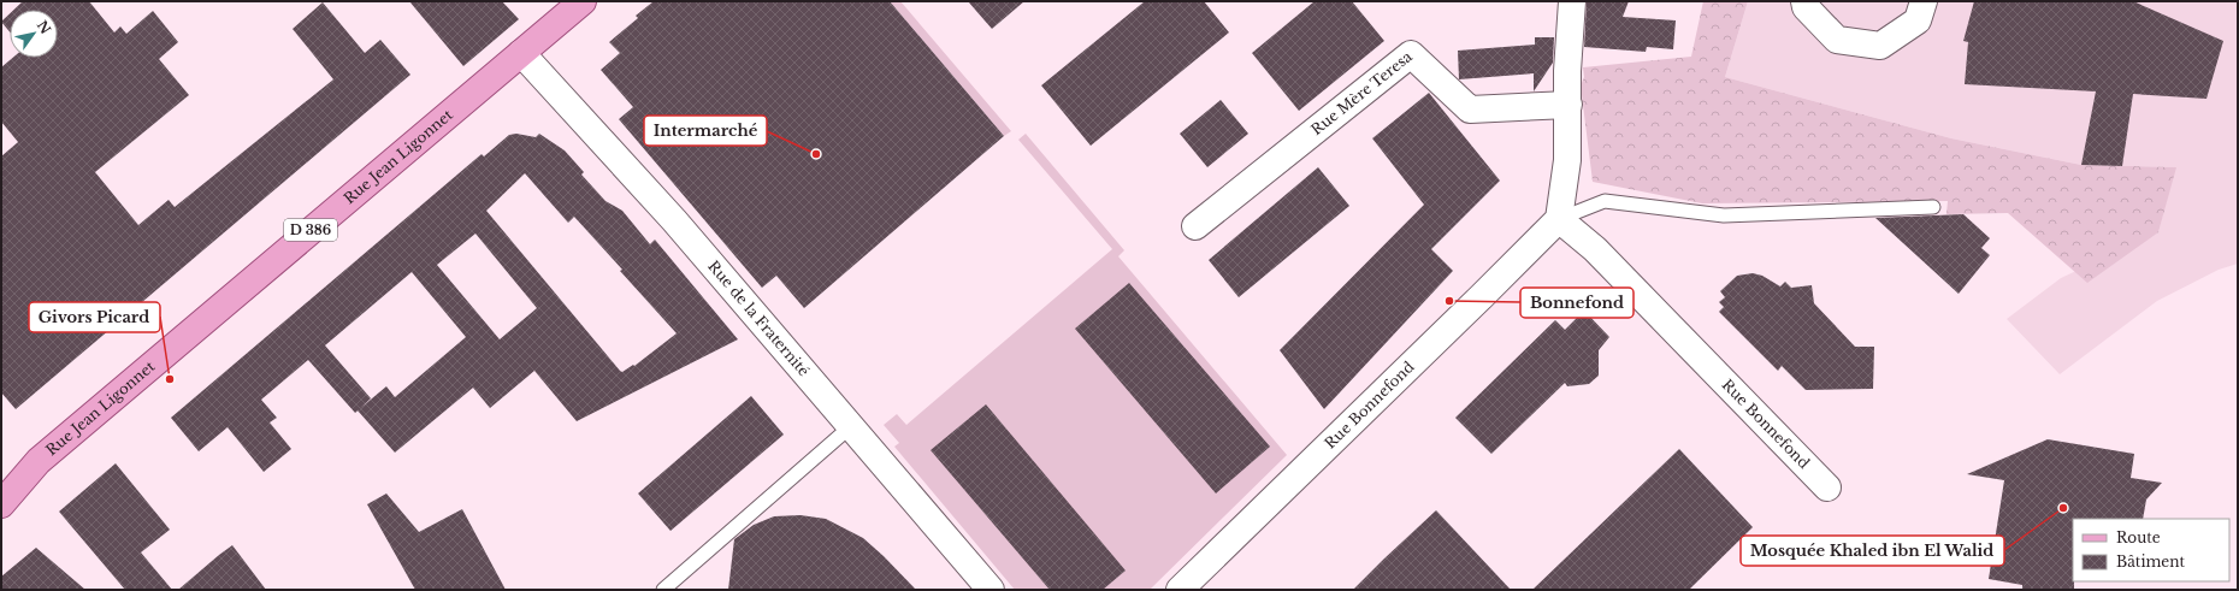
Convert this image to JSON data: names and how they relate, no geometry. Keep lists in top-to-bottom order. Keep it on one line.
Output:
{"streets":{"main road":["Rue Jean Ligonnet","D 386"],"street":["Rue Mère Teresa","Rue de la Fraternité","Rue Bonnefond"]},"crossings":[["Rue Jean Ligonnet","Rue de la Fraternité"]],"places":["Intermarché","Bonnefond","Givors Picard","Mosquée Khaled ibn El Walid"],"legend":["Route","Bâtiment"],"north":"top right"}
